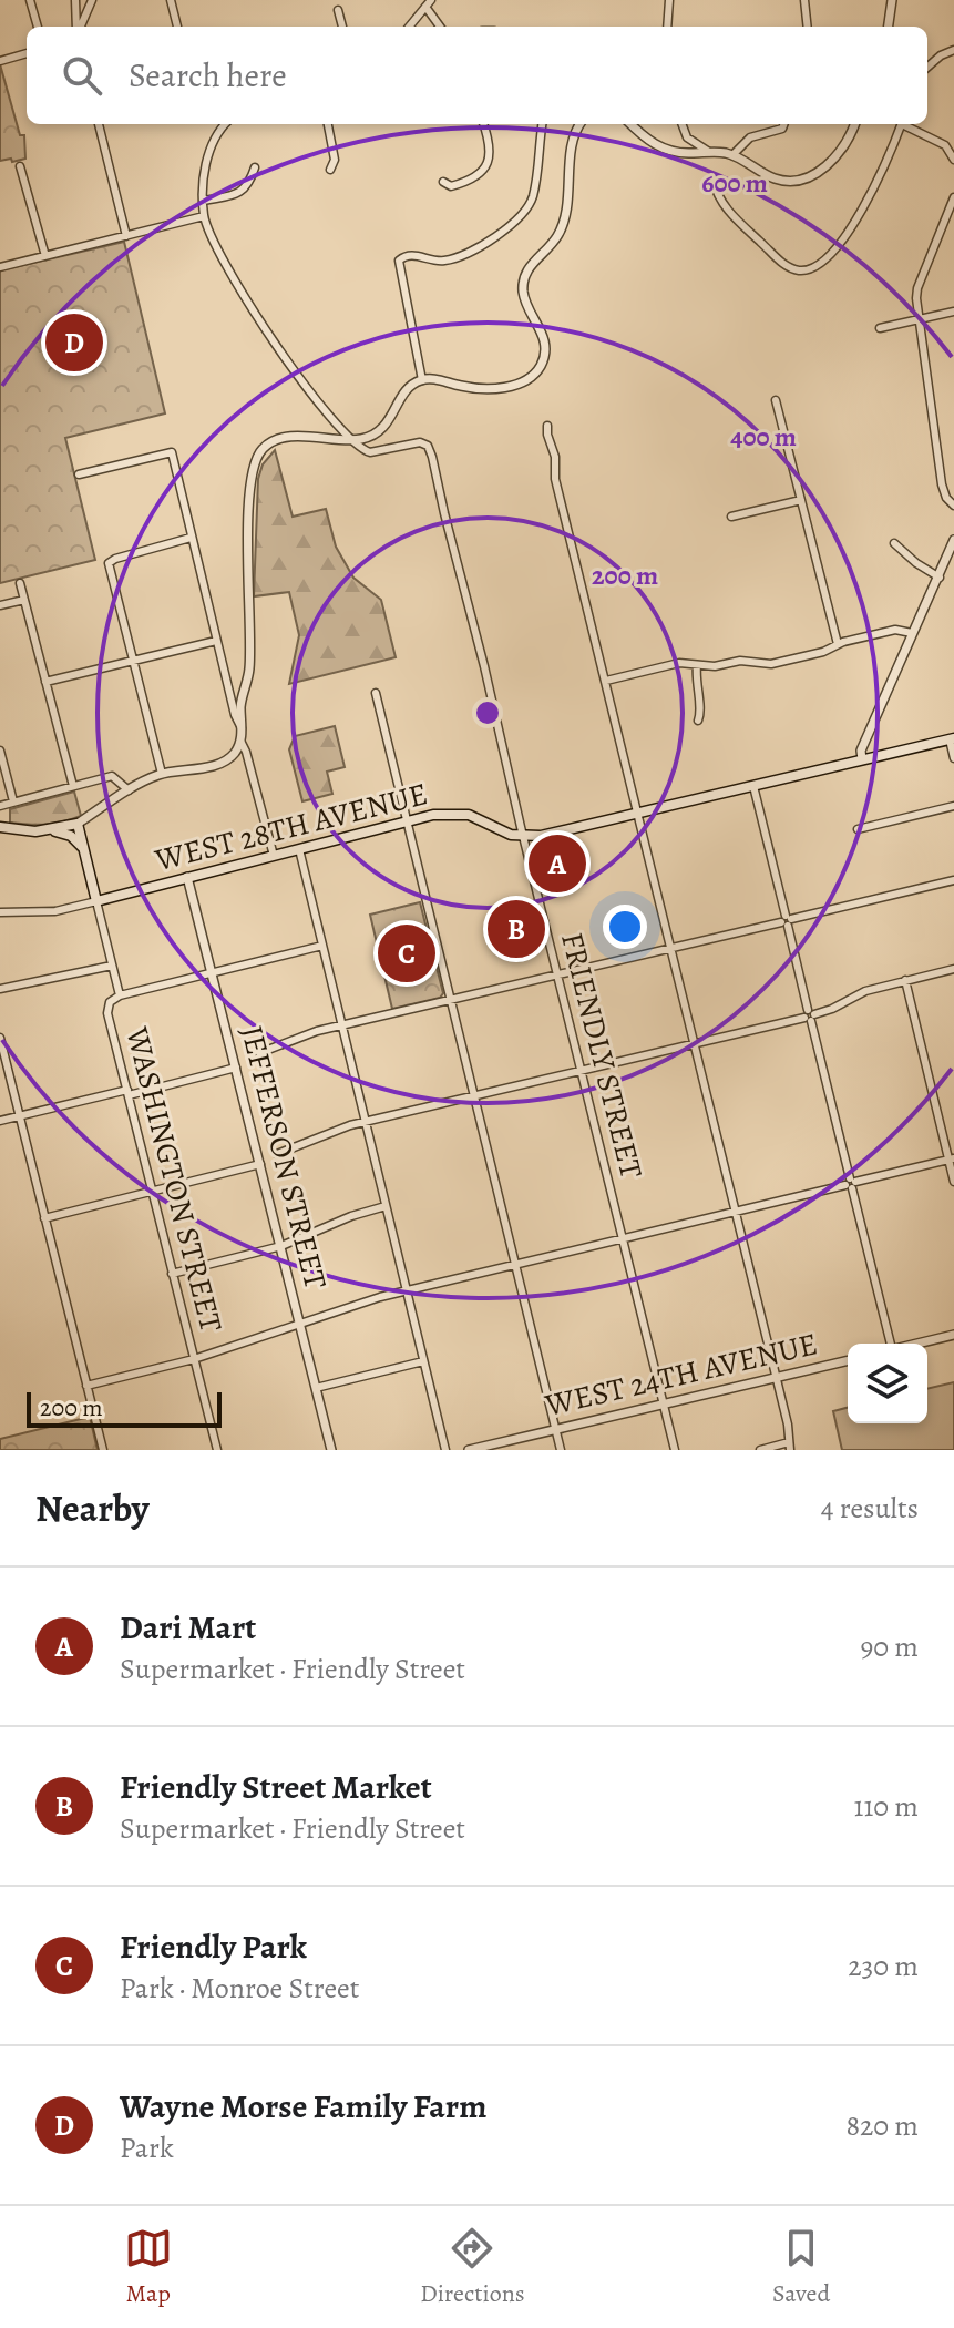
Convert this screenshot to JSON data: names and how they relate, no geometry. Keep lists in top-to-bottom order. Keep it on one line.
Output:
{"streets":{"main road":["WEST 28TH AVENUE","WASHINGTON STREET"],"street":["FRIENDLY STREET","JEFFERSON STREET","WEST 24TH AVENUE"]},"crossings":[["WEST 28TH AVENUE","FRIENDLY STREET"],["WEST 28TH AVENUE","JEFFERSON STREET"],["WEST 28TH AVENUE","WASHINGTON STREET"],["FRIENDLY STREET","WEST 24TH AVENUE"]],"scale_bar":"200 m","page":{"search":"Search here","pins":["D","A","B","C"],"scale":"200 m","heading":["Nearby","4 results"],"list":[{"mark":"A","name":"Dari Mart","note":"Supermarket · Friendly Street","value":"90 m"},{"mark":"B","name":"Friendly Street Market","note":"Supermarket · Friendly Street","value":"110 m"},{"mark":"C","name":"Friendly Park","note":"Park · Monroe Street","value":"230 m"},{"mark":"D","name":"Wayne Morse Family Farm","note":"Park","value":"820 m"}],"nav":["Map","Directions","Saved"]},"rings":["600 m","400 m","200 m"]}
